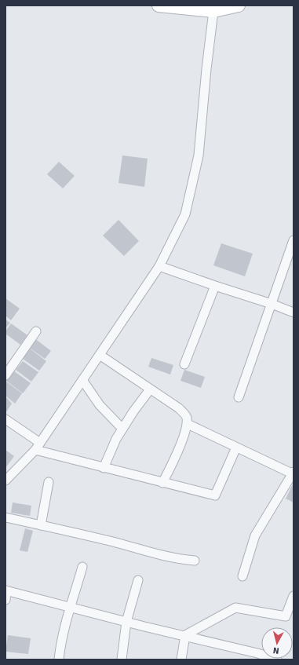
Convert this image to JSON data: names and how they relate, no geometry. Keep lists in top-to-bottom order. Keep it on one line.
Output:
{"north":"bottom"}
